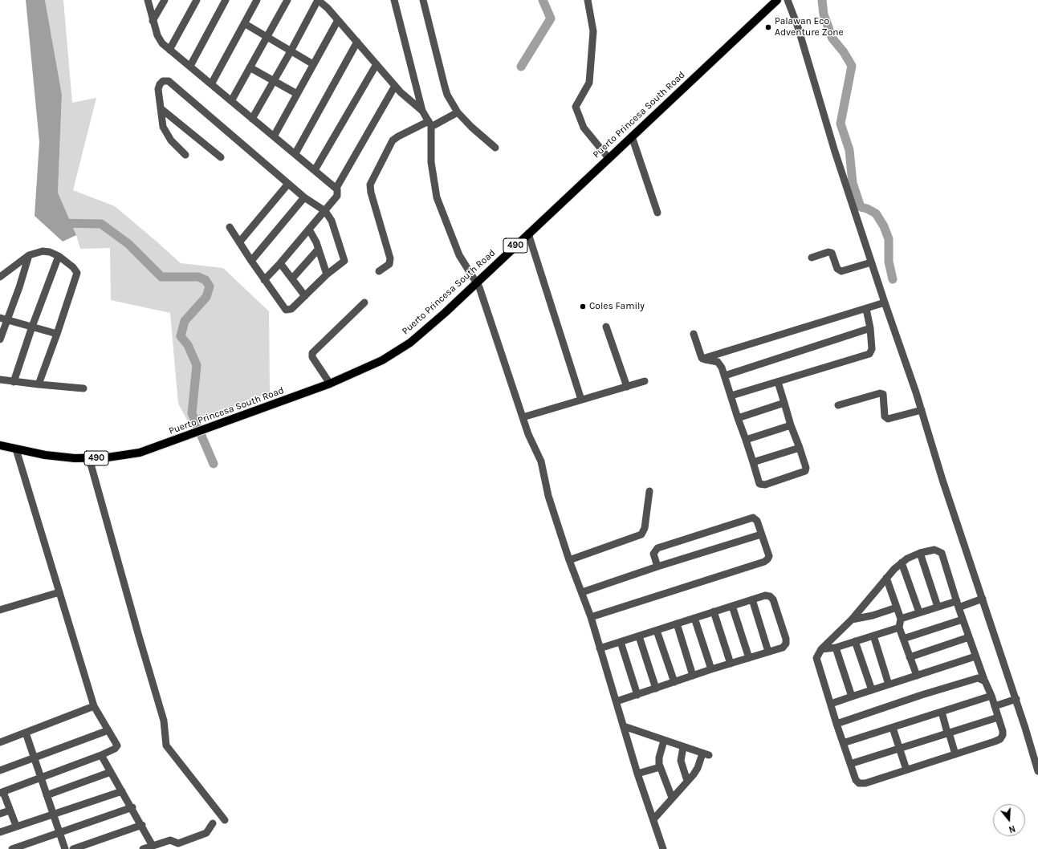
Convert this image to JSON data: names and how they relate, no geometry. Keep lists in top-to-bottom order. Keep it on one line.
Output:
{"streets":{"main road":["Puerto Princesa South Road","490"]},"places":["Palawan Eco Adventure Zone","Coles Family"],"north":"bottom"}
